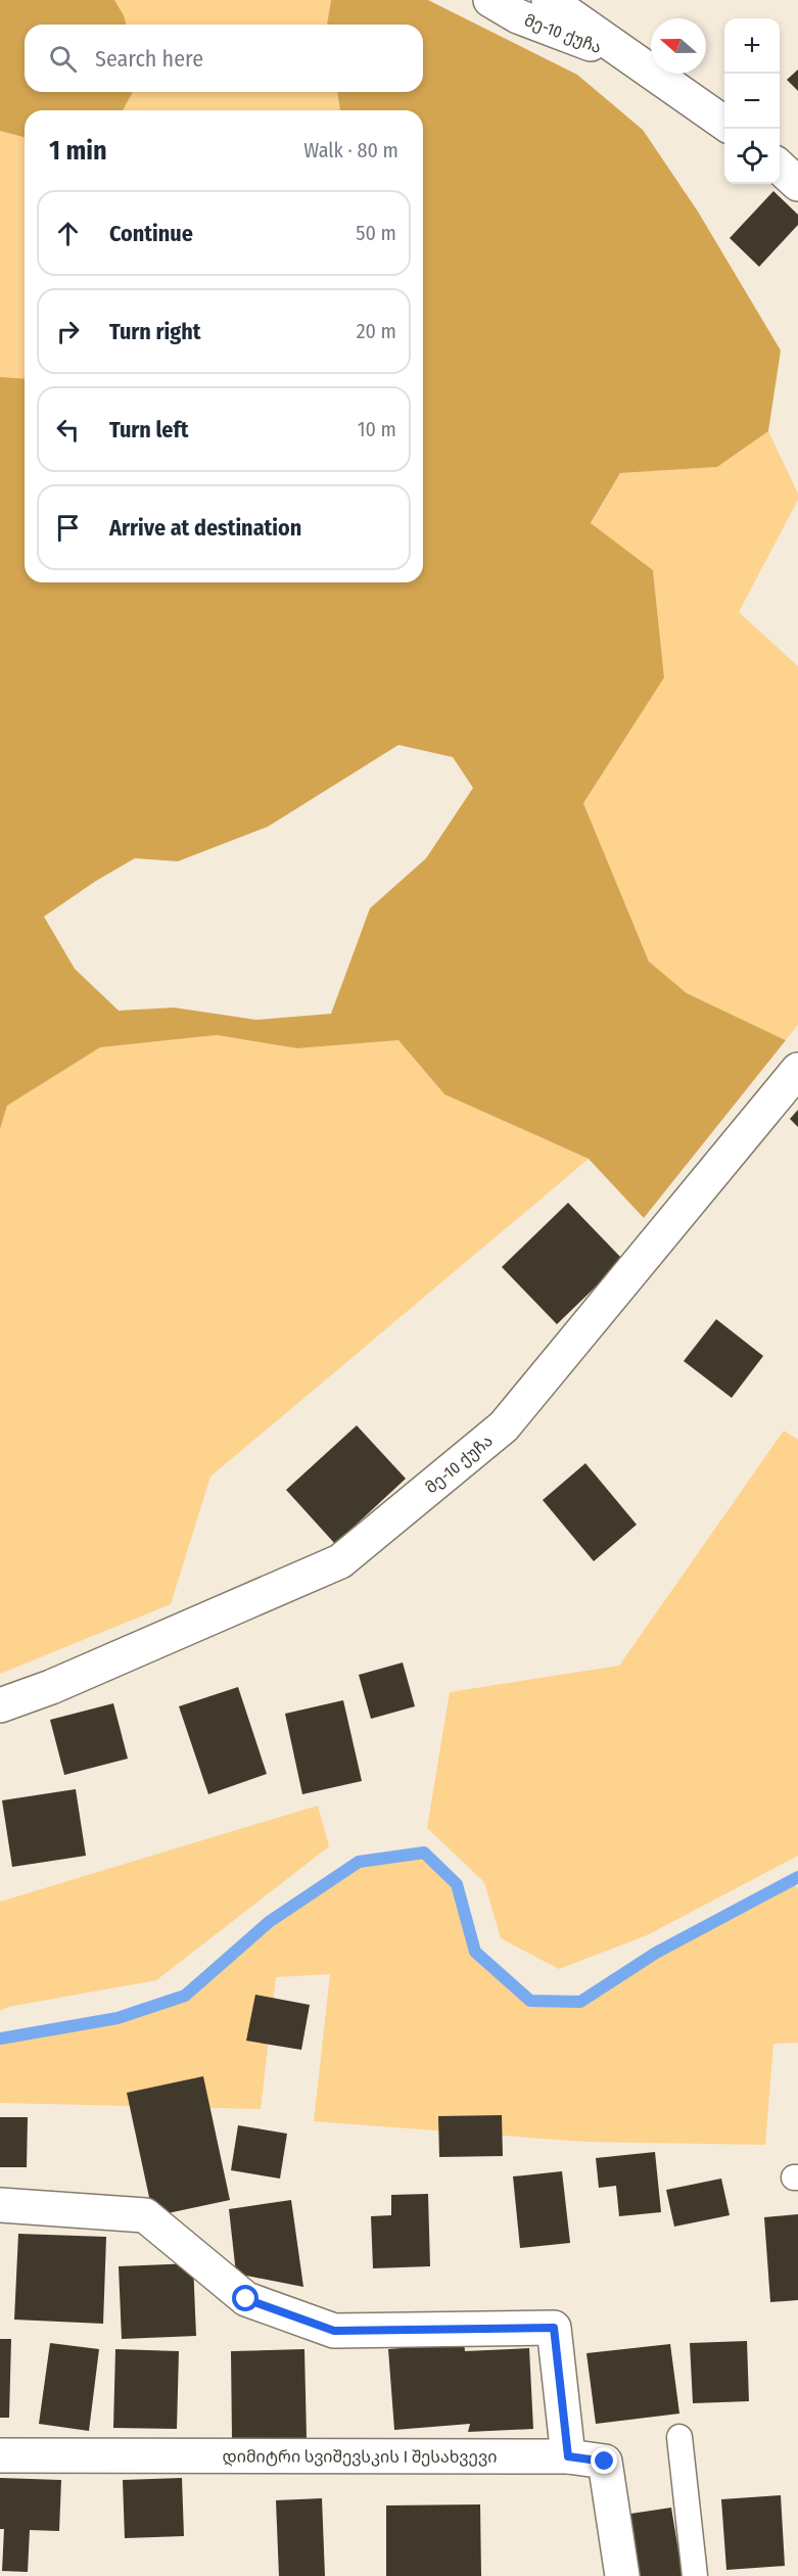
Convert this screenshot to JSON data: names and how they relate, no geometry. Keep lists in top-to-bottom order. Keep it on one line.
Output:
{"streets":{"street":["მე-10 ქუჩა","დიმიტრი სვიშევსკის I შესახვევი"]},"north":"left","page":{"map_buttons":["+","−"],"search":"Search here","heading":["1 min","Walk · 80 m"],"list":[["Continue","50 m"],["Turn right","20 m"],["Turn left","10 m"],"Arrive at destination"]}}
